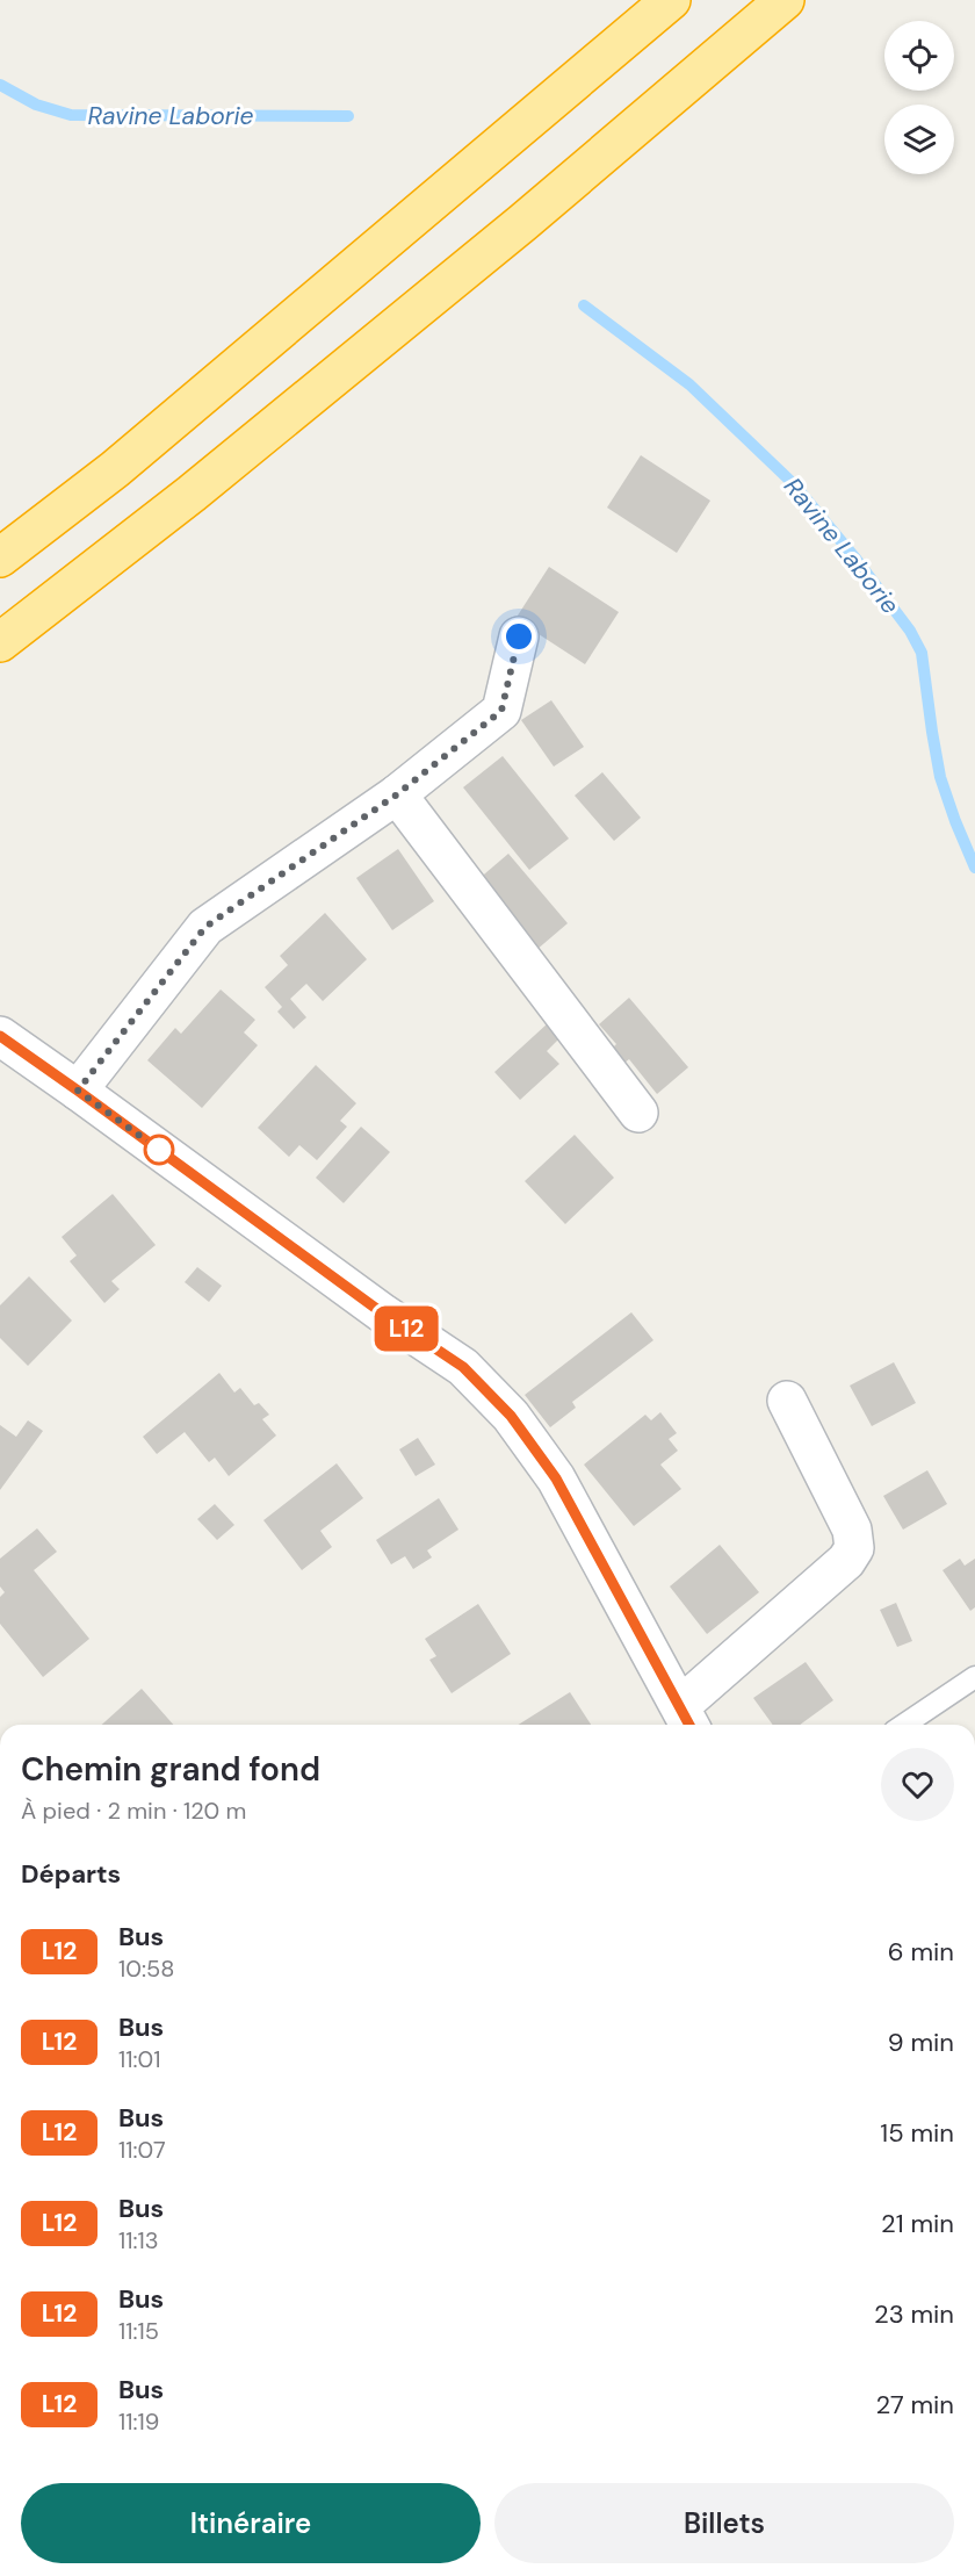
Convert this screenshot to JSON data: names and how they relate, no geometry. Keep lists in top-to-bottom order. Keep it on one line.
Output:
{"water":["Ravine Laborie"],"lines":["bus line L12"],"page":{"on_map":"L12","heading":[["Chemin grand fond","À pied · 2 min · 120 m"],"Départs"],"list":[{"mark":"L12","name":"Bus","note":"10:58","value":"6 min"},{"mark":"L12","name":"Bus","note":"11:01","value":"9 min"},{"mark":"L12","name":"Bus","note":"11:07","value":"15 min"},{"mark":"L12","name":"Bus","note":"11:13","value":"21 min"},{"mark":"L12","name":"Bus","note":"11:15","value":"23 min"},{"mark":"L12","name":"Bus","note":"11:19","value":"27 min"}],"buttons":["Itinéraire","Billets"]}}
